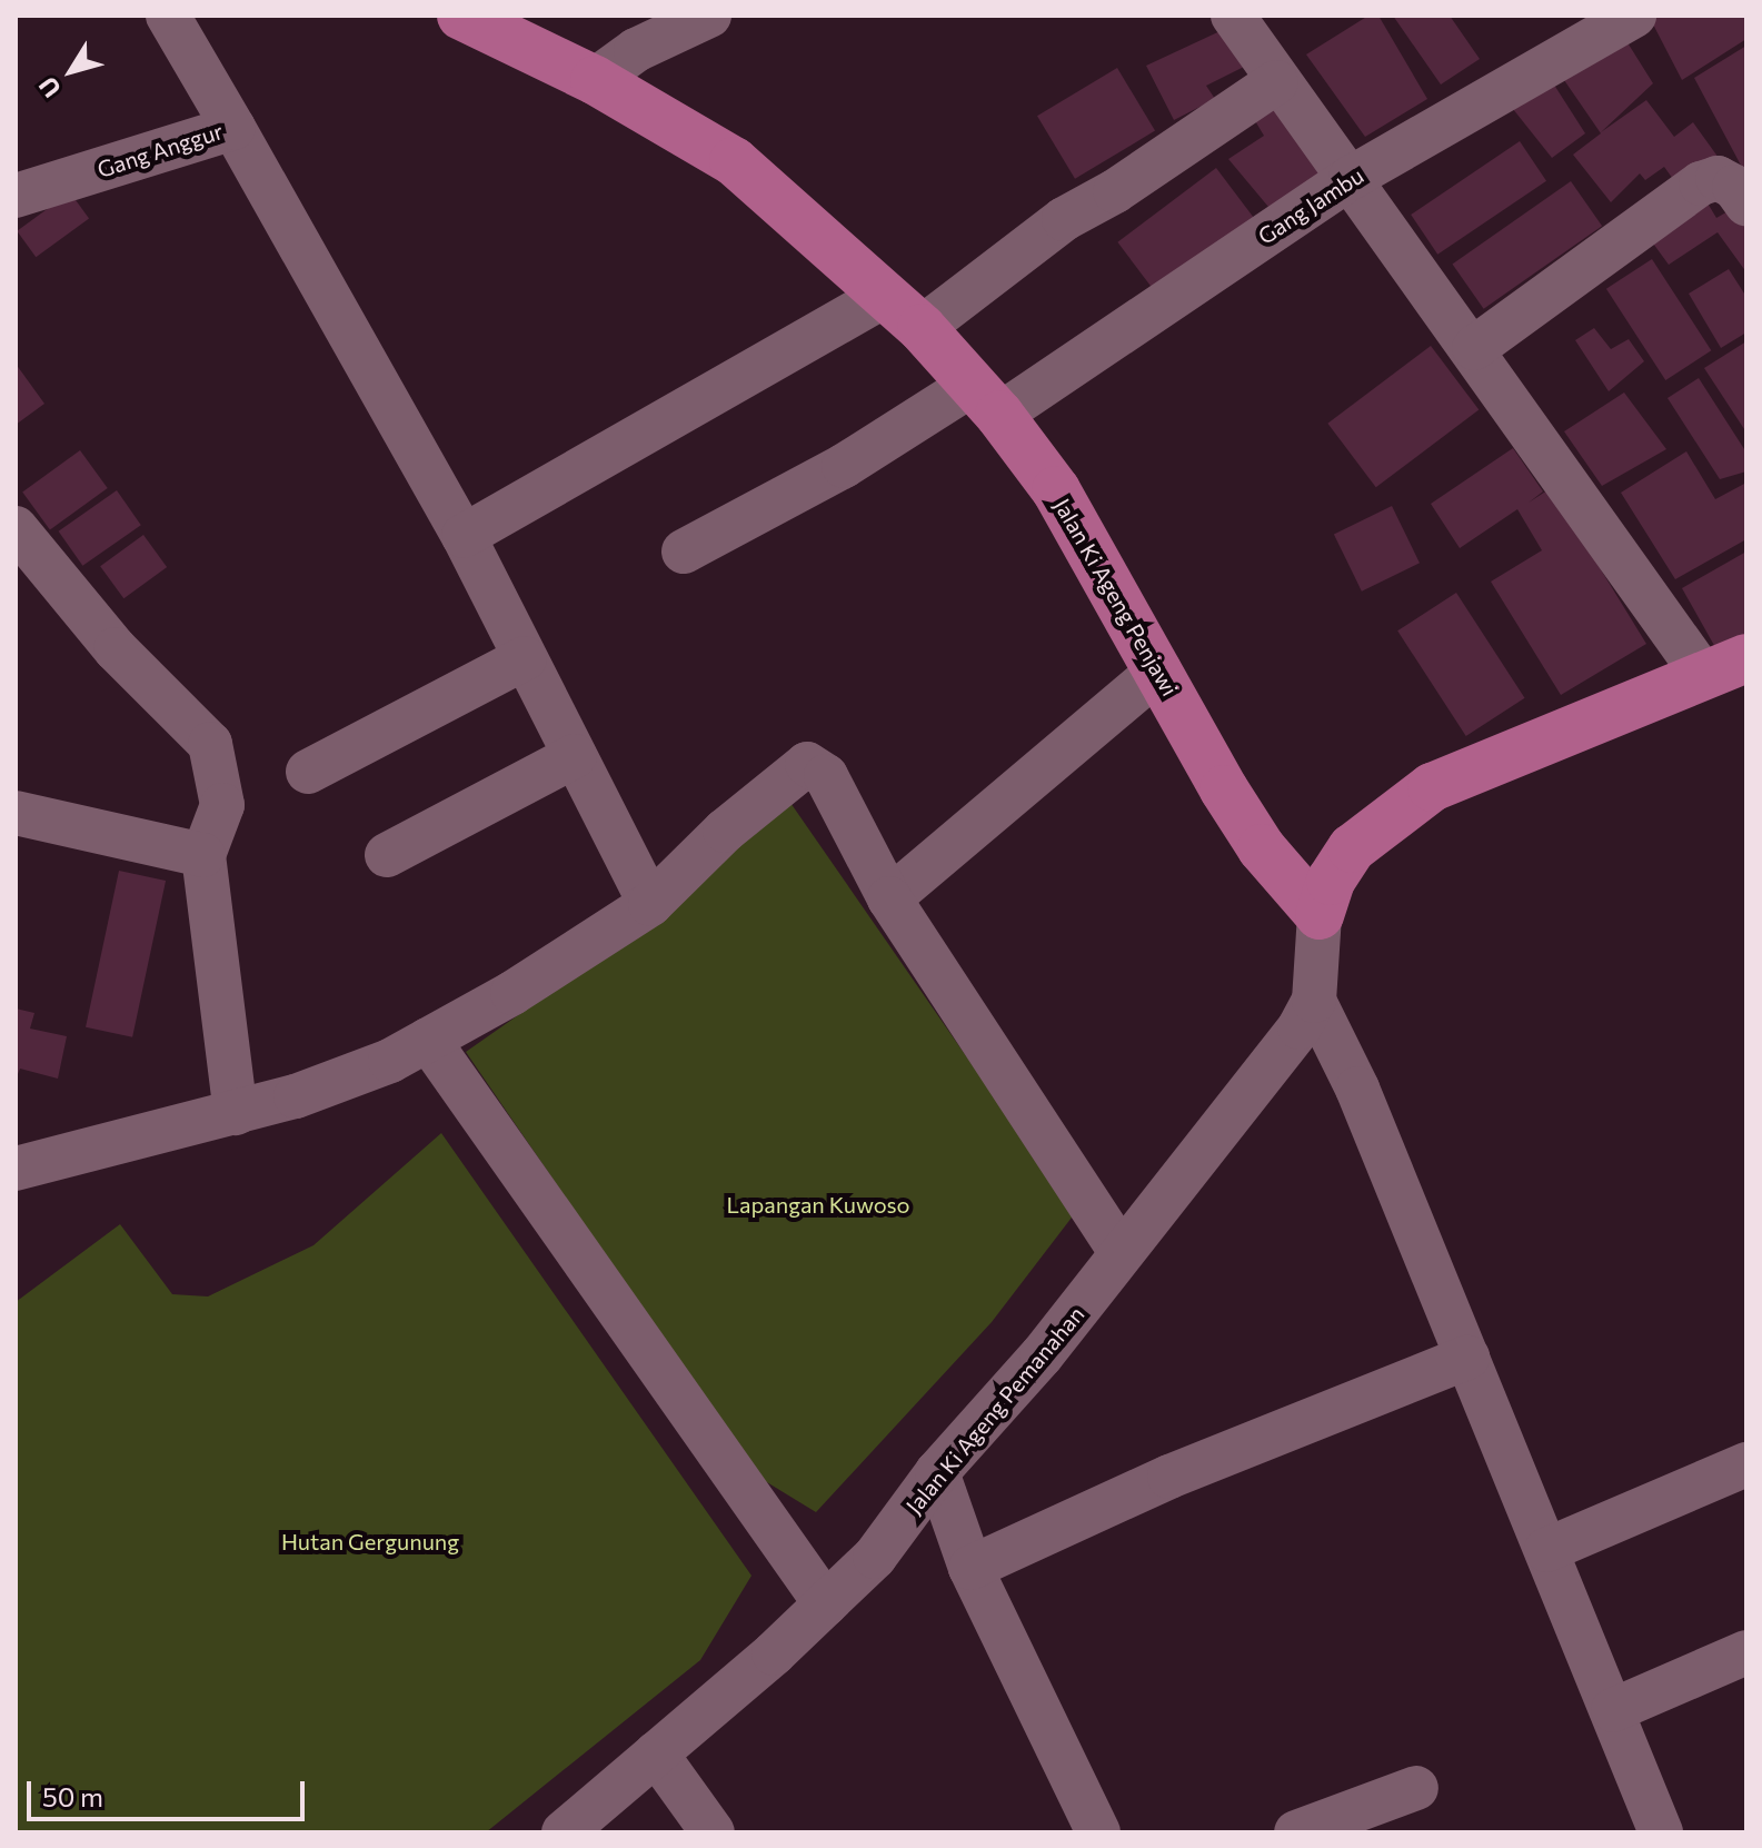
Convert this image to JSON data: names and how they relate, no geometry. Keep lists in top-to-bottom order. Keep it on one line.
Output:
{"streets":{"main road":["Jalan Ki Ageng Penjawi"],"street":["Gang Anggur","Gang Jambu","Jalan Ki Ageng Pemanahan"]},"crossings":[["Gang Jambu","Jalan Ki Ageng Penjawi"],["Jalan Ki Ageng Penjawi","Jalan Ki Ageng Pemanahan"]],"parks":["Lapangan Kuwoso","Hutan Gergunung"],"scale_bar":"50 m","north":"bottom left"}
